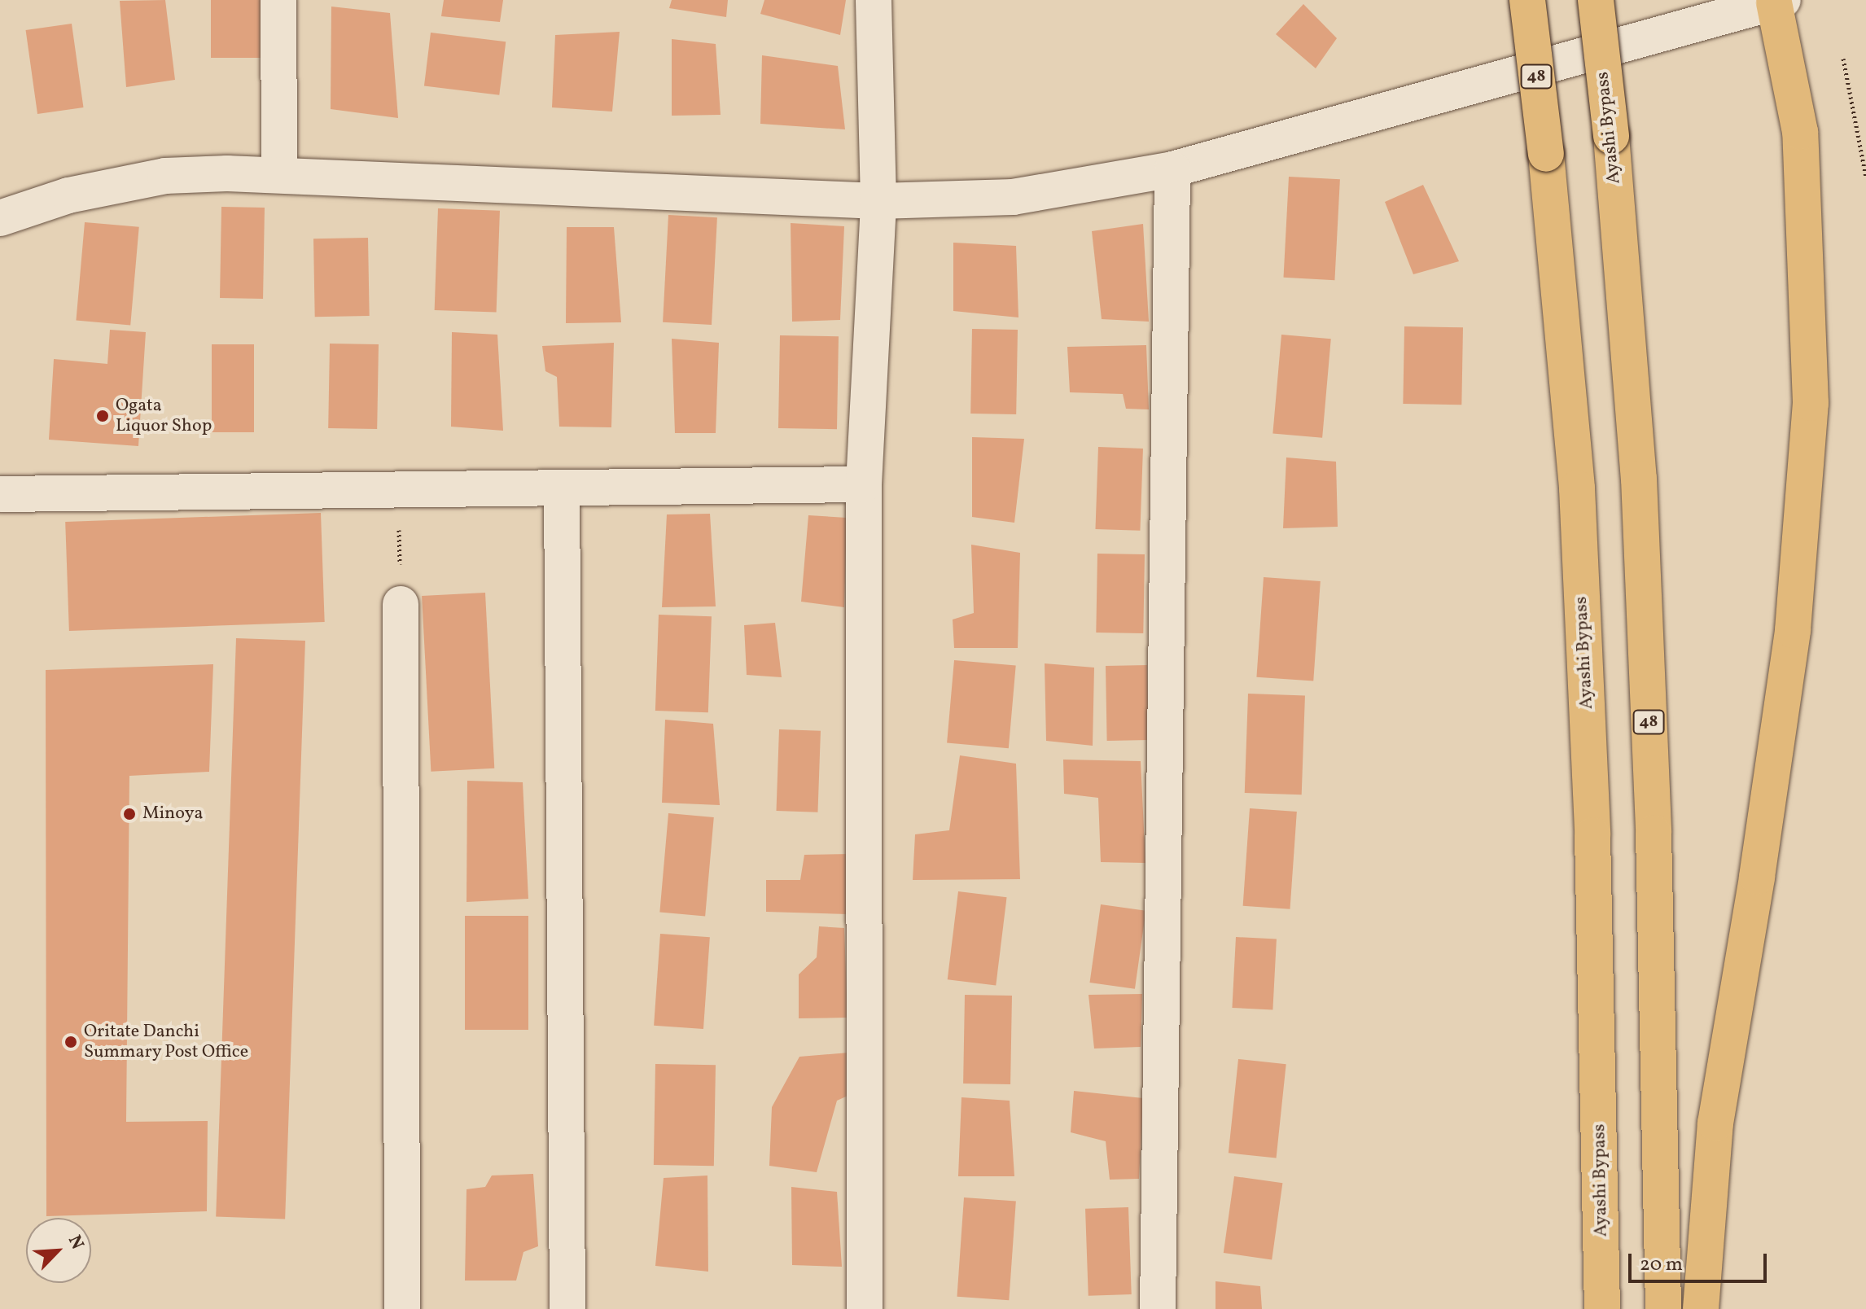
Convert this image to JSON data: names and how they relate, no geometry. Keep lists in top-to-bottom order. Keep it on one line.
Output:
{"streets":{"highway":["48","Ayashi Bypass"]},"places":["Ogata Liquor Shop","Minoya","Oritate Danchi Summary Post Office"],"scale_bar":"20 m","north":"top right"}
